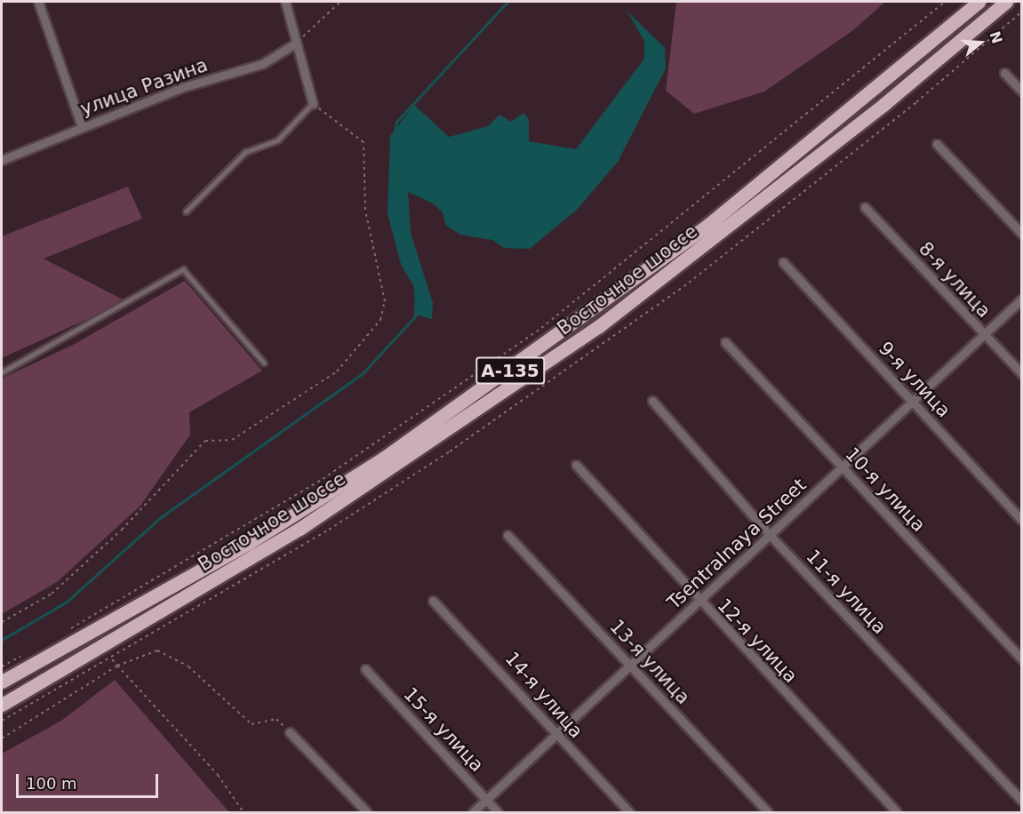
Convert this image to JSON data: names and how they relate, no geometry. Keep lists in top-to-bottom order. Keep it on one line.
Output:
{"streets":{"highway":["Восточное шоссе","А-135"],"street":["улица Разина","8-я улица","9-я улица","10-я улица","Tsentralnaya Street","11-я улица","12-я улица","13-я улица","14-я улица","15-я улица"]},"crossings":[["8-я улица","Tsentralnaya Street"],["9-я улица","Tsentralnaya Street"],["10-я улица","Tsentralnaya Street"],["Tsentralnaya Street","11-я улица"],["Tsentralnaya Street","12-я улица"],["Tsentralnaya Street","13-я улица"],["Tsentralnaya Street","14-я улица"],["Tsentralnaya Street","15-я улица"]],"scale_bar":"100 m","north":"right"}
